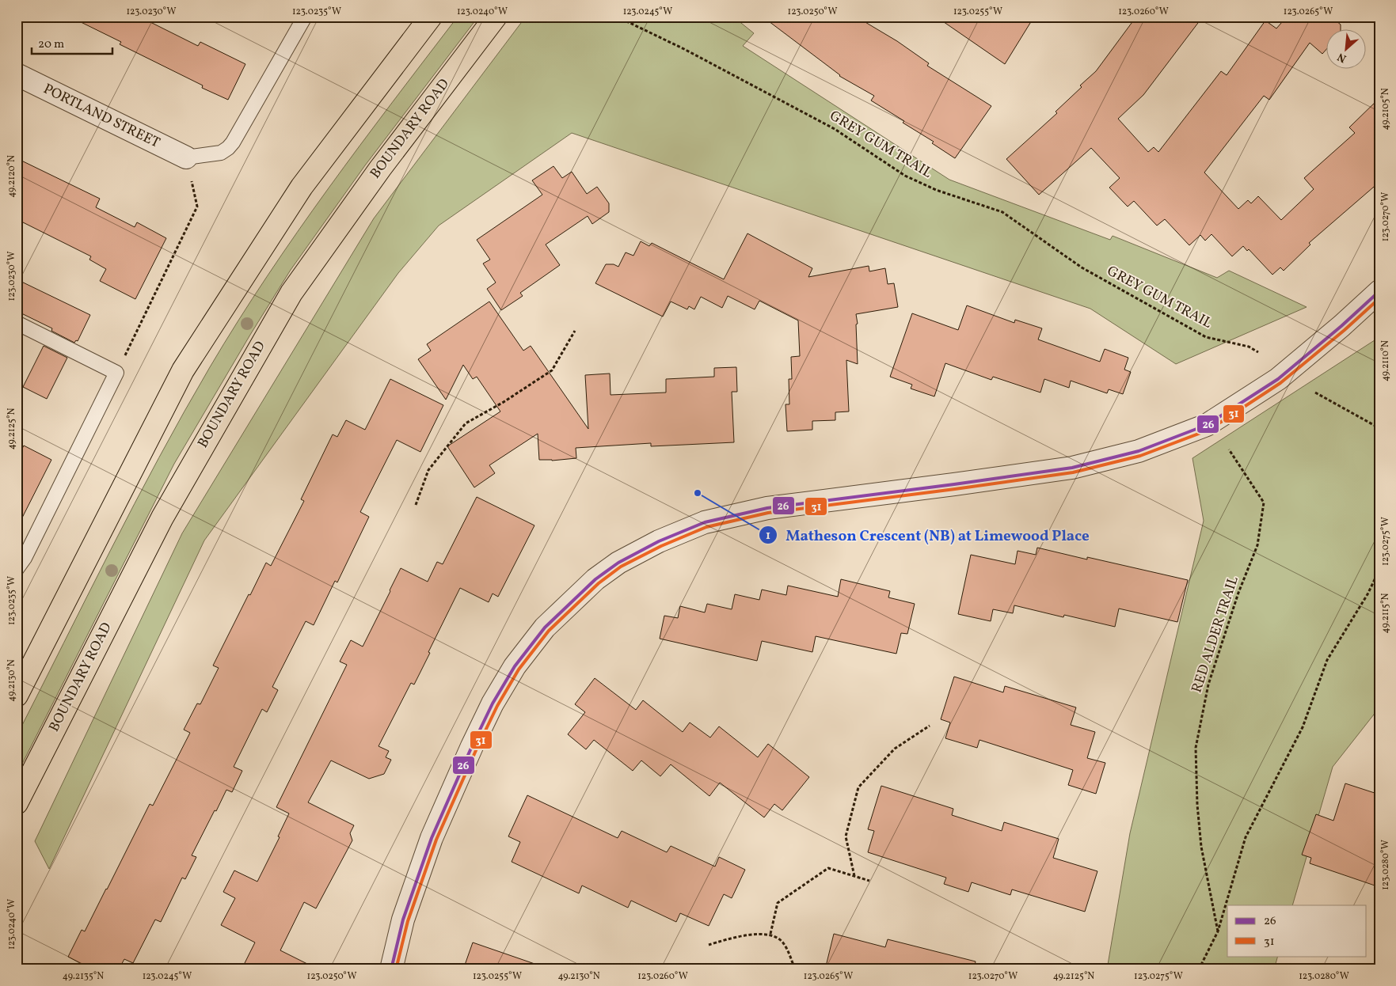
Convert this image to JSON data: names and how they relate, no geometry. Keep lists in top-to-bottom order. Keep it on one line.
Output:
{"streets":{"main road":["BOUNDARY ROAD"],"street":["PORTLAND STREET"],"path":["GREY GUM TRAIL","RED ALDER TRAIL"]},"places":["Matheson Crescent (NB) at Limewood Place"],"lines":["transit line 26","transit line 31"],"legend":["26","31"],"scale_bar":"20 m","north":"bottom left","coordinates":["123.0230°W","123.0235°W","123.0240°W","123.0245°W","123.0250°W","123.0255°W","123.0260°W","123.0265°W","49.2105°N","49.2120°N","123.0270°W","49.2110°N","49.2125°N","123.0275°W","49.2115°N","49.2130°N","123.0280°W","49.2135°N"]}
